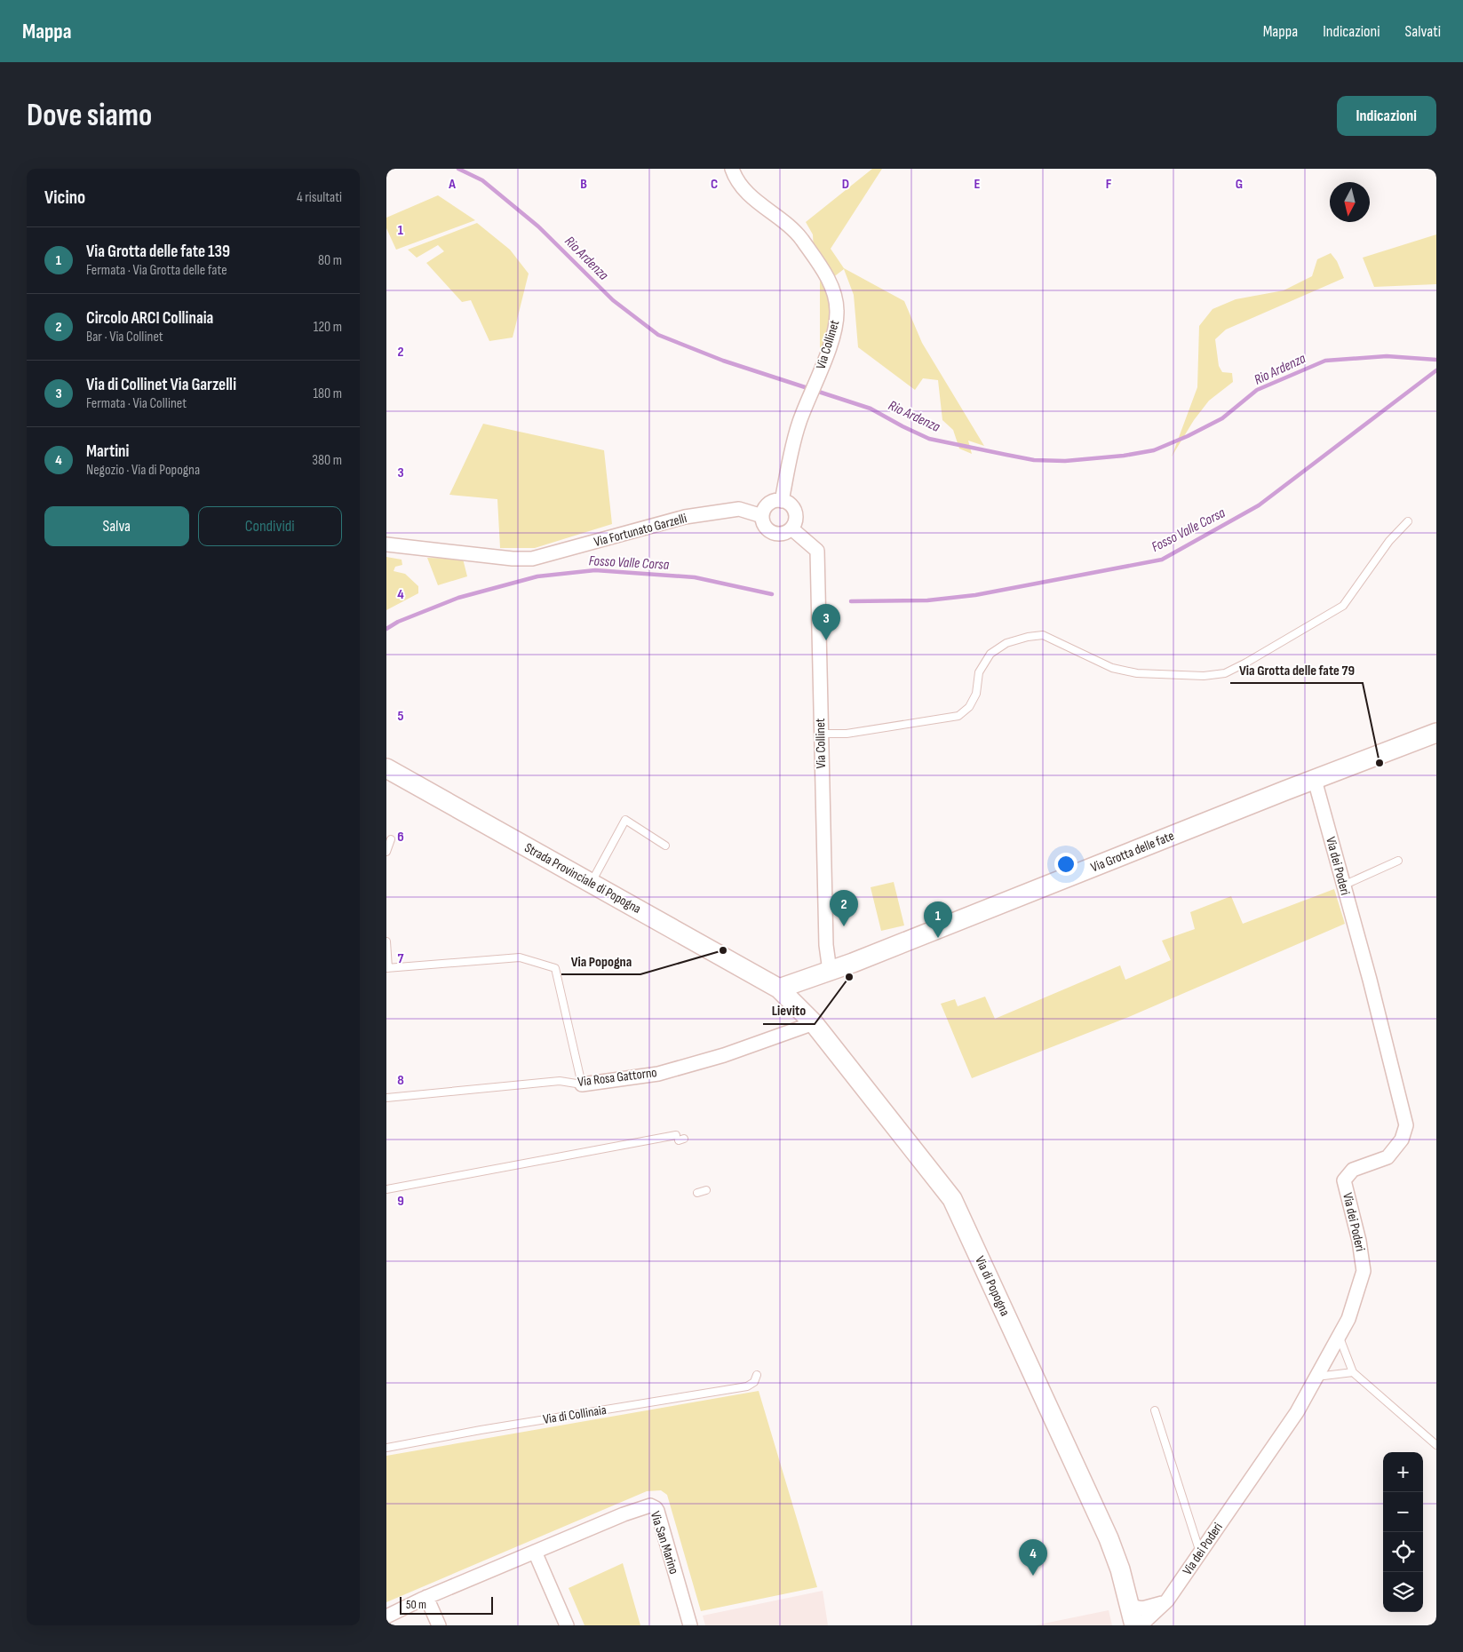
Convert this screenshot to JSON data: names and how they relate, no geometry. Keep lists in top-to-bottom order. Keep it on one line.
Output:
{"streets":{"main road":["Via Grotta delle fate","Strada Provinciale di Popogna","Via di Popogna"],"street":["Via Collinet","Via Fortunato Garzelli","Via dei Poderi","Via Rosa Gattorno","Via San Marino"],"lane":["Via di Collinaia"]},"crossings":[["Via Collinet","Via Fortunato Garzelli"],["Via Collinet","Via Grotta delle fate"],["Via Grotta delle fate","Via dei Poderi"],["Via Grotta delle fate","Strada Provinciale di Popogna"],["Via Grotta delle fate","Via di Popogna"],["Strada Provinciale di Popogna","Via di Popogna"],["Via Rosa Gattorno","Via di Popogna"]],"water":["Rio Ardenza","Fosso Valle Corsa"],"places":["Via Grotta delle fate 79","Via Popogna","Lievito"],"scale_bar":"50 m","north":"bottom","page":{"header":"Mappa","nav":["Mappa","Indicazioni","Salvati"],"buttons":["Indicazioni",["Salva","Condividi"]],"title":"Dove siamo","heading":["Vicino","4 risultati"],"list":[{"mark":"1","name":"Via Grotta delle fate 139","note":"Fermata · Via Grotta delle fate","value":"80 m"},{"mark":"2","name":"Circolo ARCI Collinaia","note":"Bar · Via Collinet","value":"120 m"},{"mark":"3","name":"Via di Collinet Via Garzelli","note":"Fermata · Via Collinet","value":"180 m"},{"mark":"4","name":"Martini","note":"Negozio · Via di Popogna","value":"380 m"}],"pins":["3","2","1","4"],"map_buttons":["+","−"],"scale":"50 m"},"grid":{"columns":["A","B","C","D","E","F","G"],"rows":["1","2","3","4","5","6","7","8","9"]}}
